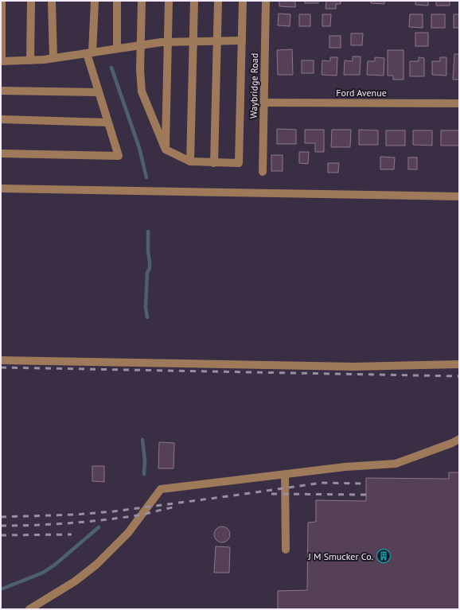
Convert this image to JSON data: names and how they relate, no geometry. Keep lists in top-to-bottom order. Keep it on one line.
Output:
{"streets":{"street":["Waybridge Road","Ford Avenue"]},"crossings":[["Waybridge Road","Ford Avenue"]],"places":{"building":["J M Smucker Co."]}}
